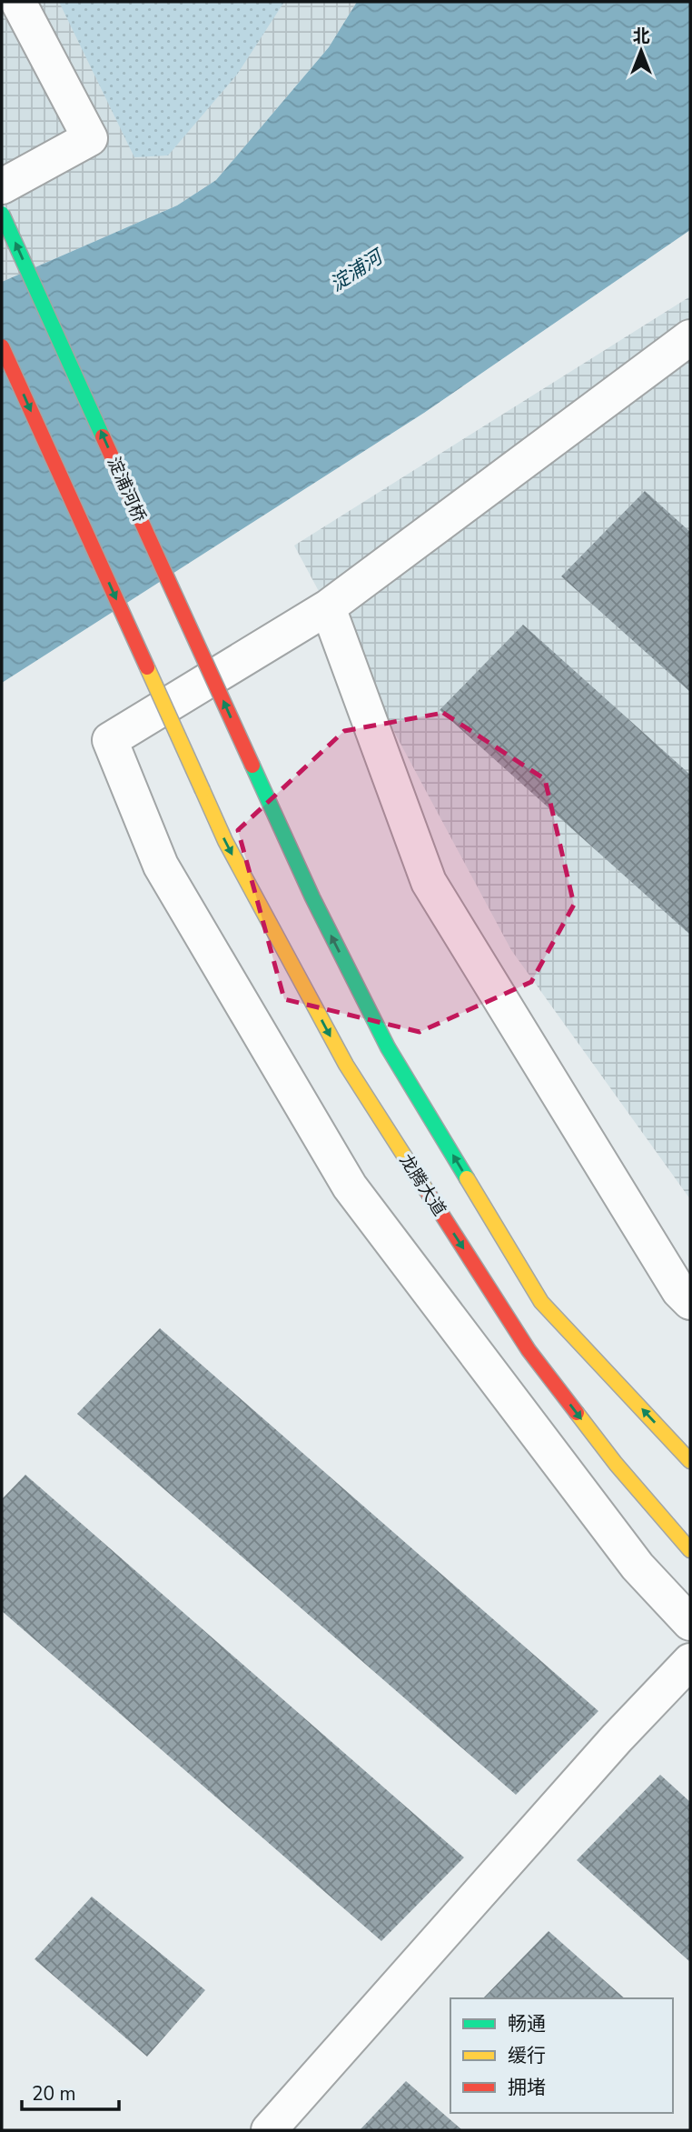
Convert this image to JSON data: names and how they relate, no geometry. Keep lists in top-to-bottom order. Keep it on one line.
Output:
{"streets":{"main road":["淀浦河桥","龙腾大道"]},"one_way":["淀浦河桥","龙腾大道"],"water":["淀浦河"],"legend":["畅通","缓行","拥堵"],"scale_bar":"20 m","north":"top"}
